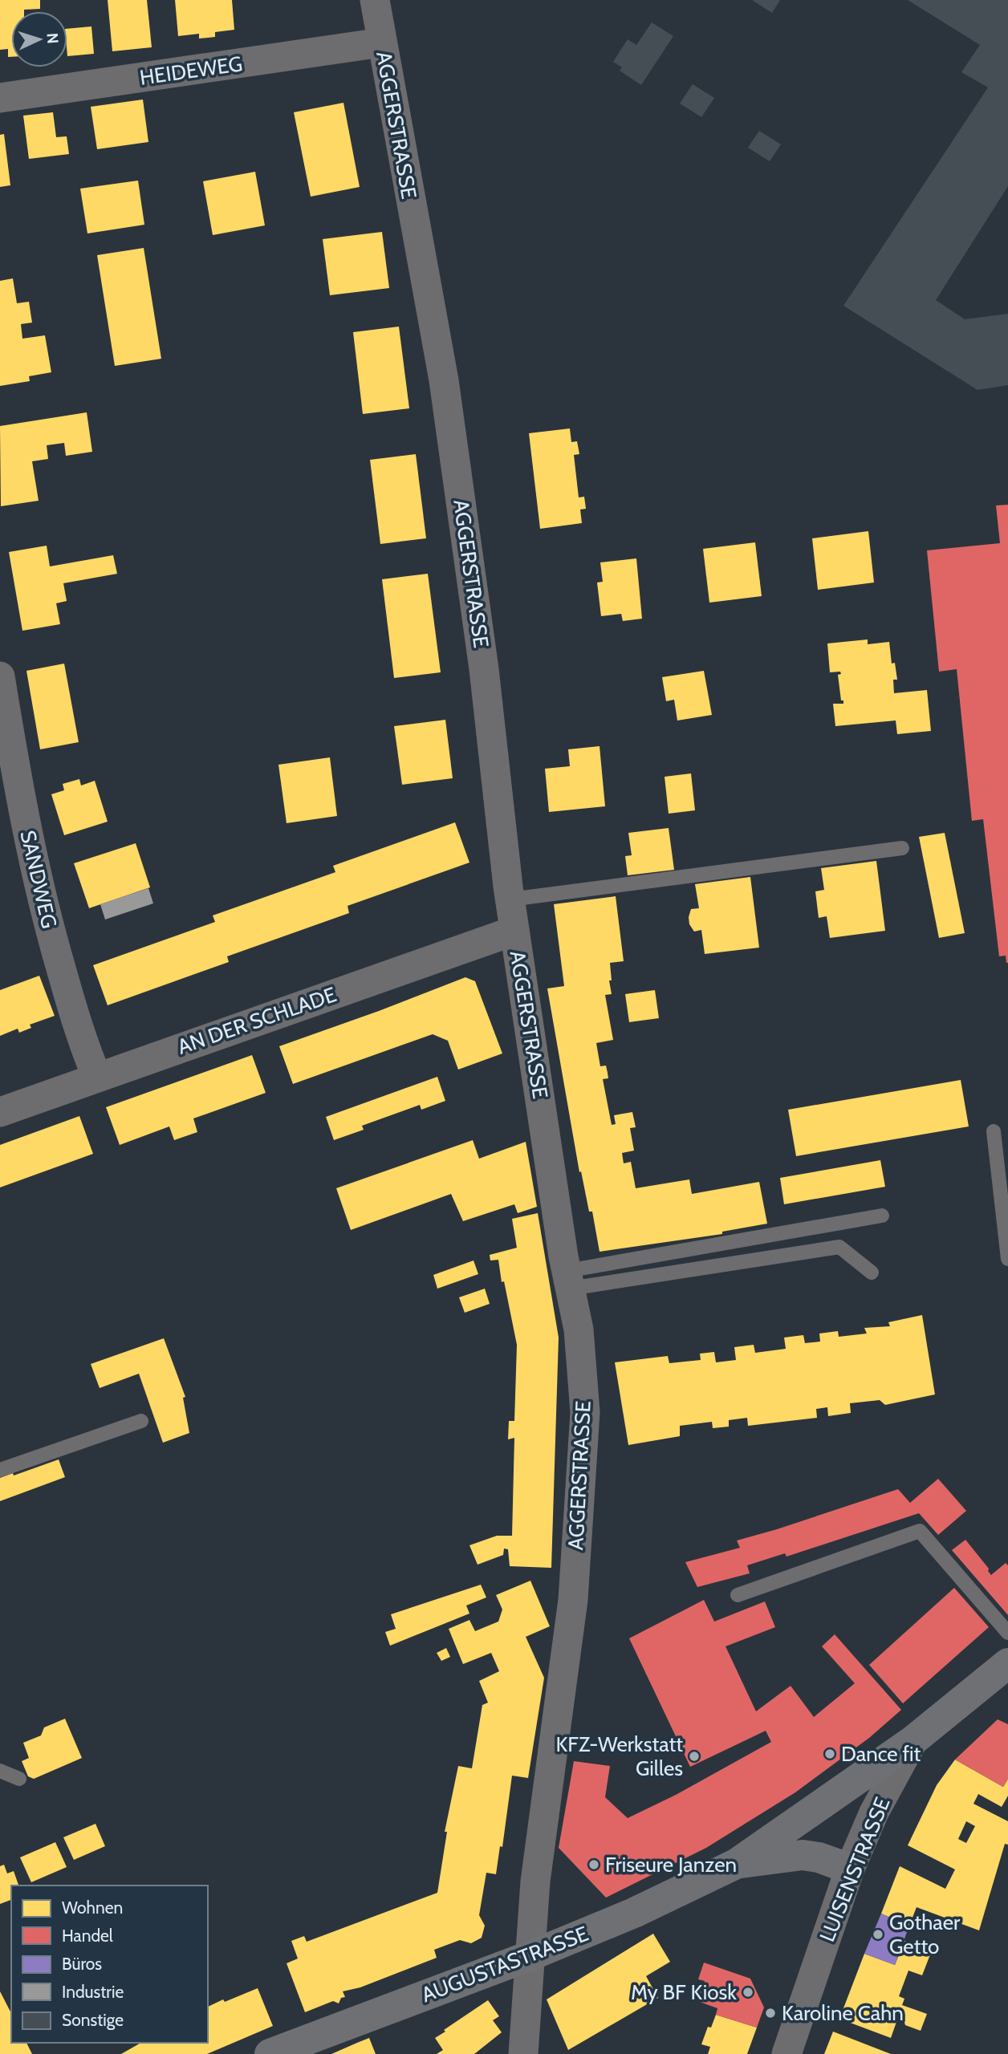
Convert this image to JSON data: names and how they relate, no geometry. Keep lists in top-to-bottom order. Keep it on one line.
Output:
{"streets":{"main road":["LUISENSTRASSE","AUGUSTASTRASSE"],"street":["HEIDEWEG","AGGERSTRASSE","SANDWEG","AN DER SCHLADE"]},"crossings":[["HEIDEWEG","AGGERSTRASSE"],["AGGERSTRASSE","AN DER SCHLADE"],["AGGERSTRASSE","AUGUSTASTRASSE"],["SANDWEG","AN DER SCHLADE"],["LUISENSTRASSE","AUGUSTASTRASSE"]],"places":["Dance fit","KFZ-Werkstatt Gilles","Friseure Janzen","Gothaer Getto","My BF Kiosk","Karoline Cahn"],"legend":["Wohnen","Handel","Büros","Industrie","Sonstige"],"north":"right"}
